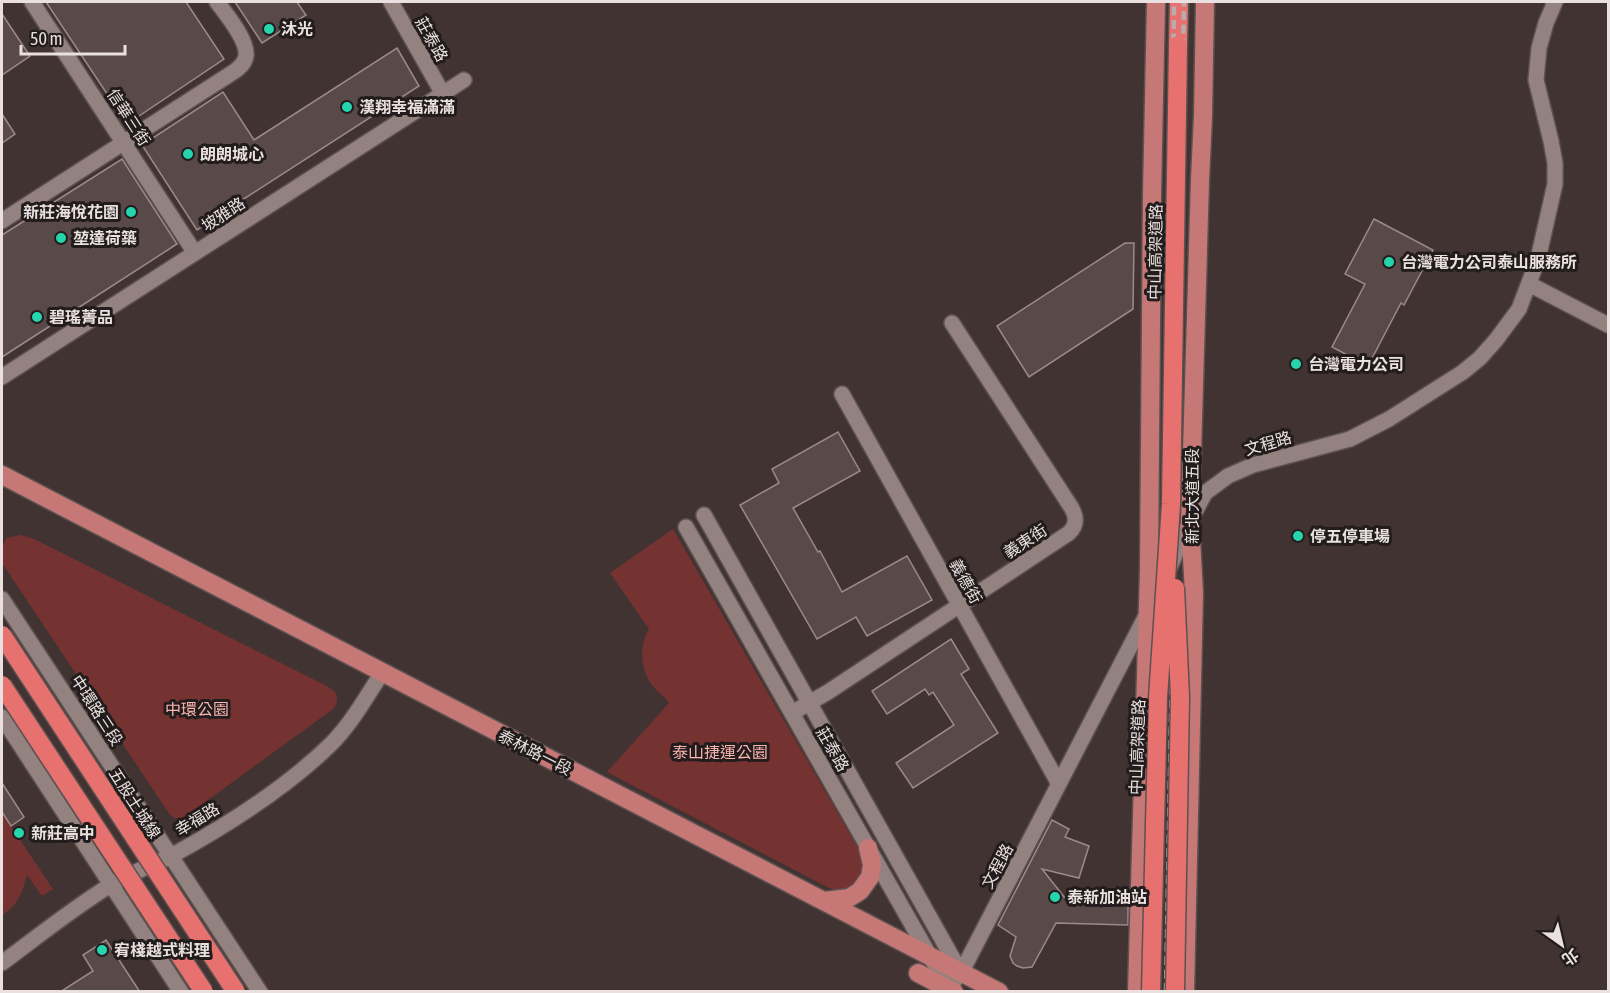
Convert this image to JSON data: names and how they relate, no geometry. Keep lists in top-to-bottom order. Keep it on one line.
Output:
{"streets":{"highway":["中山高架道路","五股土城線"],"main road":["新北大道五段","泰林路一段"],"street":["莊泰路","信華三街","坡雅路","文程路","義東街","義德街","中環路三段","幸福路"]},"crossings":[["莊泰路","坡雅路"],["莊泰路","文程路"],["莊泰路","義東街"],["莊泰路","泰林路一段"],["信華三街","坡雅路"],["文程路","新北大道五段"],["文程路","義德街"],["文程路","泰林路一段"],["義東街","義德街"],["中環路三段","幸福路"],["泰林路一段","幸福路"]],"parks":["中環公園","泰山捷運公園"],"places":["沐光","漢翔幸福滿滿","朗朗城心","新莊海悅花園","堃達荷築","台灣電力公司泰山服務所","碧瑤菁品","台灣電力公司","停五停車場","新莊高中","泰新加油站","宥棧越式料理"],"scale_bar":"50 m","north":"bottom right"}
